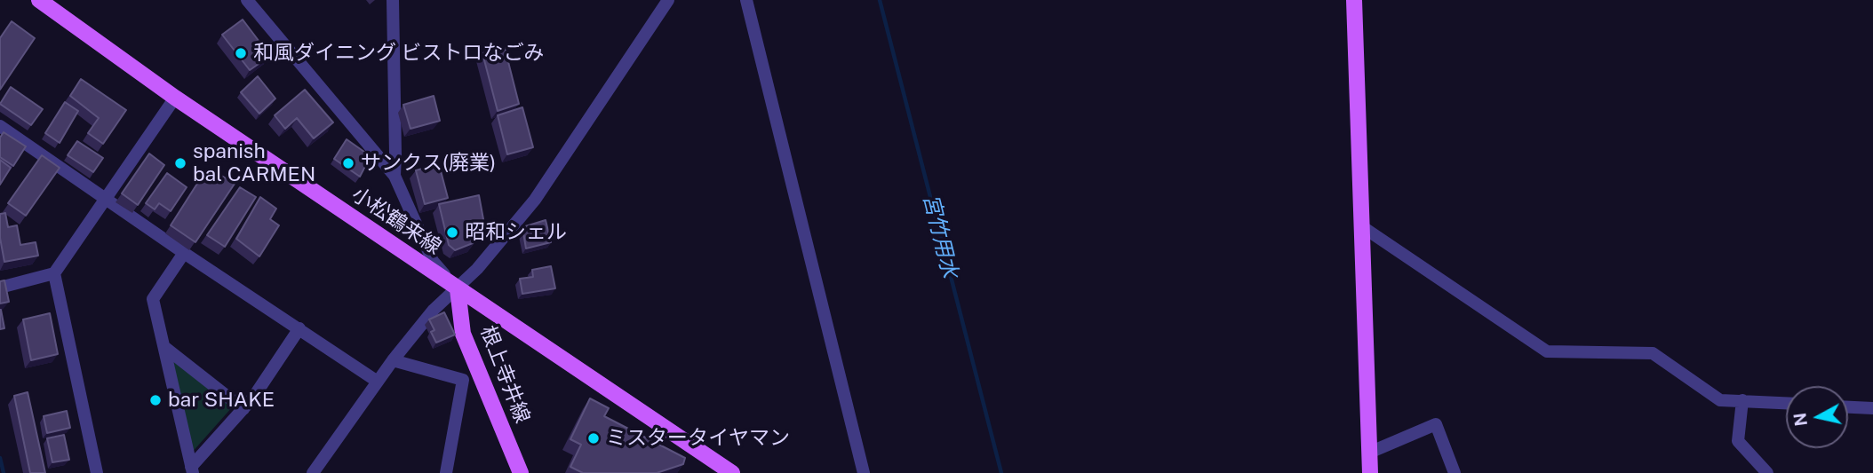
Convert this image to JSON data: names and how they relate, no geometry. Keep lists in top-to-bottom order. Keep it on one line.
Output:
{"streets":{"main road":["小松鶴来線","根上寺井線"]},"crossings":[["小松鶴来線","根上寺井線"]],"water":["宮竹用水"],"places":["和風ダイニング ビストロなごみ","spanish bal CARMEN","サンクス(廃業)","昭和シェル","bar SHAKE","ミスタータイヤマン"],"north":"left"}
